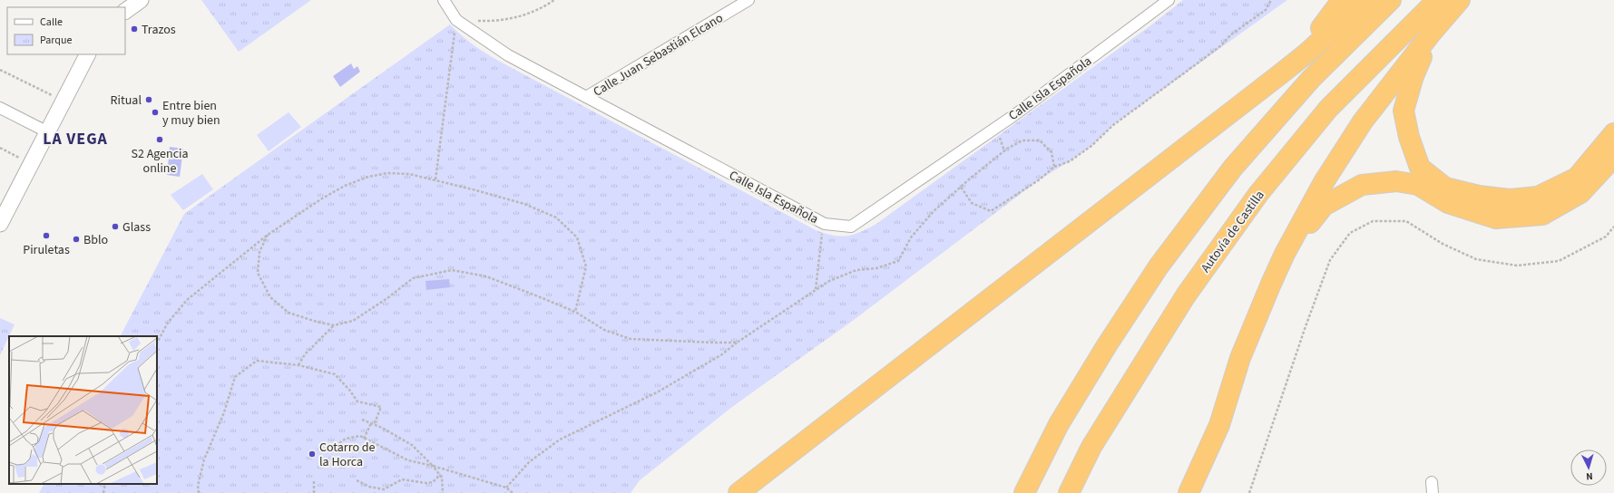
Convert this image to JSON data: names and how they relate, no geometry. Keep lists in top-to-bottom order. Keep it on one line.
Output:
{"streets":{"highway":["Autovía de Castilla"],"street":["Calle Juan Sebastián Elcano","Calle Isla Española"]},"crossings":[["Calle Juan Sebastián Elcano","Calle Isla Española"]],"districts":["LA VEGA"],"places":["Trazos","Ritual","Entre bien y muy bien","S2 Agencia online","Glass","Piruletas","Bblo","Cotarro de la Horca"],"legend":["Calle","Parque"],"north":"bottom"}
